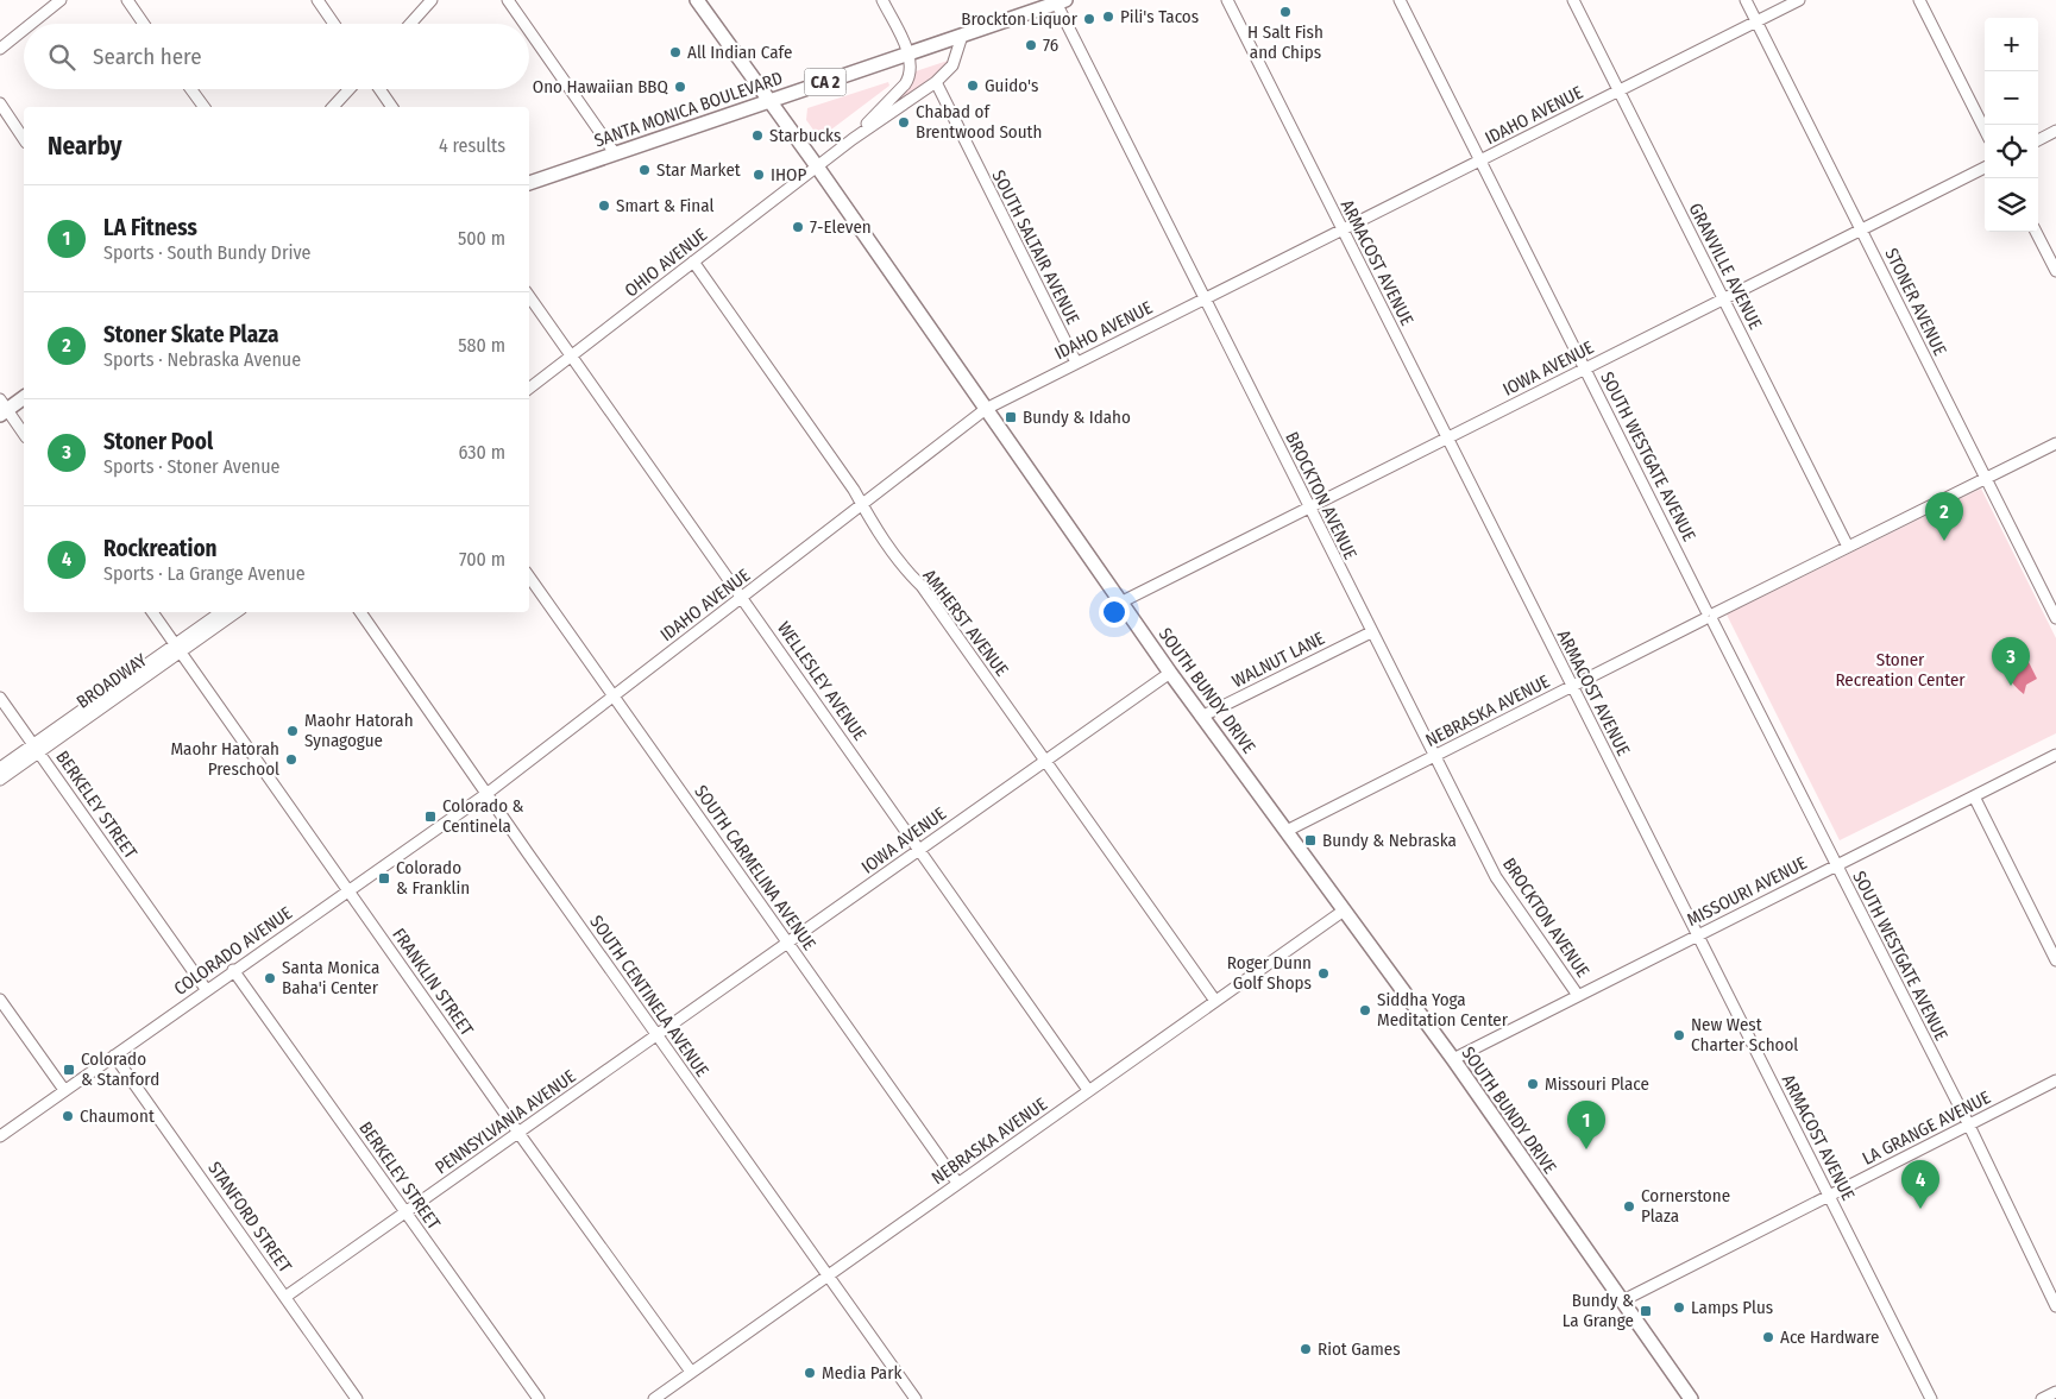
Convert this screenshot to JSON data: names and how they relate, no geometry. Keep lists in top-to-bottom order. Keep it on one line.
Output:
{"streets":{"main road":["CA 2","SANTA MONICA BOULEVARD","SOUTH BUNDY DRIVE"],"street":["IDAHO AVENUE","SOUTH SALTAIR AVENUE","OHIO AVENUE","ARMACOST AVENUE","GRANVILLE AVENUE","STONER AVENUE","IOWA AVENUE","SOUTH WESTGATE AVENUE","BROCKTON AVENUE","AMHERST AVENUE","WALNUT LANE","BROADWAY","WELLESLEY AVENUE","NEBRASKA AVENUE","BERKELEY STREET","SOUTH CARMELINA AVENUE","MISSOURI AVENUE","COLORADO AVENUE","FRANKLIN STREET","SOUTH CENTINELA AVENUE","PENNSYLVANIA AVENUE","LA GRANGE AVENUE","STANFORD STREET"]},"crossings":[["SANTA MONICA BOULEVARD","OHIO AVENUE"],["SANTA MONICA BOULEVARD","BROCKTON AVENUE"],["SANTA MONICA BOULEVARD","SOUTH BUNDY DRIVE"],["IDAHO AVENUE","SOUTH SALTAIR AVENUE"],["IDAHO AVENUE","ARMACOST AVENUE"],["IDAHO AVENUE","GRANVILLE AVENUE"],["IDAHO AVENUE","STONER AVENUE"],["IDAHO AVENUE","SOUTH WESTGATE AVENUE"],["IDAHO AVENUE","BROCKTON AVENUE"],["IDAHO AVENUE","AMHERST AVENUE"],["IDAHO AVENUE","WELLESLEY AVENUE"],["IDAHO AVENUE","SOUTH BUNDY DRIVE"],["IDAHO AVENUE","SOUTH CARMELINA AVENUE"],["IDAHO AVENUE","COLORADO AVENUE"],["IDAHO AVENUE","SOUTH CENTINELA AVENUE"],["SOUTH SALTAIR AVENUE","OHIO AVENUE"],["OHIO AVENUE","AMHERST AVENUE"],["OHIO AVENUE","WELLESLEY AVENUE"],["OHIO AVENUE","SOUTH BUNDY DRIVE"],["ARMACOST AVENUE","IOWA AVENUE"],["ARMACOST AVENUE","NEBRASKA AVENUE"],["ARMACOST AVENUE","MISSOURI AVENUE"],["ARMACOST AVENUE","LA GRANGE AVENUE"],["GRANVILLE AVENUE","IOWA AVENUE"],["GRANVILLE AVENUE","NEBRASKA AVENUE"],["STONER AVENUE","IOWA AVENUE"],["STONER AVENUE","NEBRASKA AVENUE"],["IOWA AVENUE","SOUTH WESTGATE AVENUE"],["IOWA AVENUE","BROCKTON AVENUE"],["IOWA AVENUE","AMHERST AVENUE"],["IOWA AVENUE","WELLESLEY AVENUE"],["IOWA AVENUE","SOUTH BUNDY DRIVE"],["IOWA AVENUE","SOUTH CARMELINA AVENUE"],["IOWA AVENUE","SOUTH CENTINELA AVENUE"],["IOWA AVENUE","PENNSYLVANIA AVENUE"],["SOUTH WESTGATE AVENUE","NEBRASKA AVENUE"],["SOUTH WESTGATE AVENUE","MISSOURI AVENUE"],["SOUTH WESTGATE AVENUE","LA GRANGE AVENUE"],["BROCKTON AVENUE","WALNUT LANE"],["BROCKTON AVENUE","NEBRASKA AVENUE"],["BROCKTON AVENUE","MISSOURI AVENUE"],["AMHERST AVENUE","NEBRASKA AVENUE"],["WALNUT LANE","SOUTH BUNDY DRIVE"],["BROADWAY","BERKELEY STREET"],["BROADWAY","FRANKLIN STREET"],["WELLESLEY AVENUE","NEBRASKA AVENUE"],["SOUTH BUNDY DRIVE","NEBRASKA AVENUE"],["SOUTH BUNDY DRIVE","MISSOURI AVENUE"],["SOUTH BUNDY DRIVE","LA GRANGE AVENUE"],["NEBRASKA AVENUE","SOUTH CARMELINA AVENUE"],["NEBRASKA AVENUE","FRANKLIN STREET"],["NEBRASKA AVENUE","SOUTH CENTINELA AVENUE"],["BERKELEY STREET","COLORADO AVENUE"],["BERKELEY STREET","PENNSYLVANIA AVENUE"],["COLORADO AVENUE","FRANKLIN STREET"],["COLORADO AVENUE","SOUTH CENTINELA AVENUE"],["COLORADO AVENUE","STANFORD STREET"],["FRANKLIN STREET","PENNSYLVANIA AVENUE"],["SOUTH CENTINELA AVENUE","PENNSYLVANIA AVENUE"],["PENNSYLVANIA AVENUE","STANFORD STREET"]],"parks":["Stoner Recreation Center"],"places":{"other":["H Salt Fish and Chips","Pili's Tacos","Brockton Liquor","76","All Indian Cafe","Guido's","Ono Hawaiian BBQ","Chabad of Brentwood South","Starbucks","Star Market","IHOP","Smart & Final","7-Eleven","Maohr Hatorah Synagogue","Maohr Hatorah Preschool","Roger Dunn Golf Shops","Santa Monica Baha'i Center","Siddha Yoga Meditation Center","New West Charter School","Missouri Place","Chaumont","Cornerstone Plaza","Lamps Plus","Ace Hardware","Riot Games","Media Park"],"transit":["Bundy & Idaho","Colorado & Centinela","Bundy & Nebraska","Colorado & Franklin","Colorado & Stanford","Bundy & La Grange"]},"page":{"map_buttons":["+","−"],"search":"Search here","heading":["Nearby","4 results"],"list":[{"mark":"1","name":"LA Fitness","note":"Sports · South Bundy Drive","value":"500 m"},{"mark":"2","name":"Stoner Skate Plaza","note":"Sports · Nebraska Avenue","value":"580 m"},{"mark":"3","name":"Stoner Pool","note":"Sports · Stoner Avenue","value":"630 m"},{"mark":"4","name":"Rockreation","note":"Sports · La Grange Avenue","value":"700 m"}],"pins":["2","3","1","4"]}}
